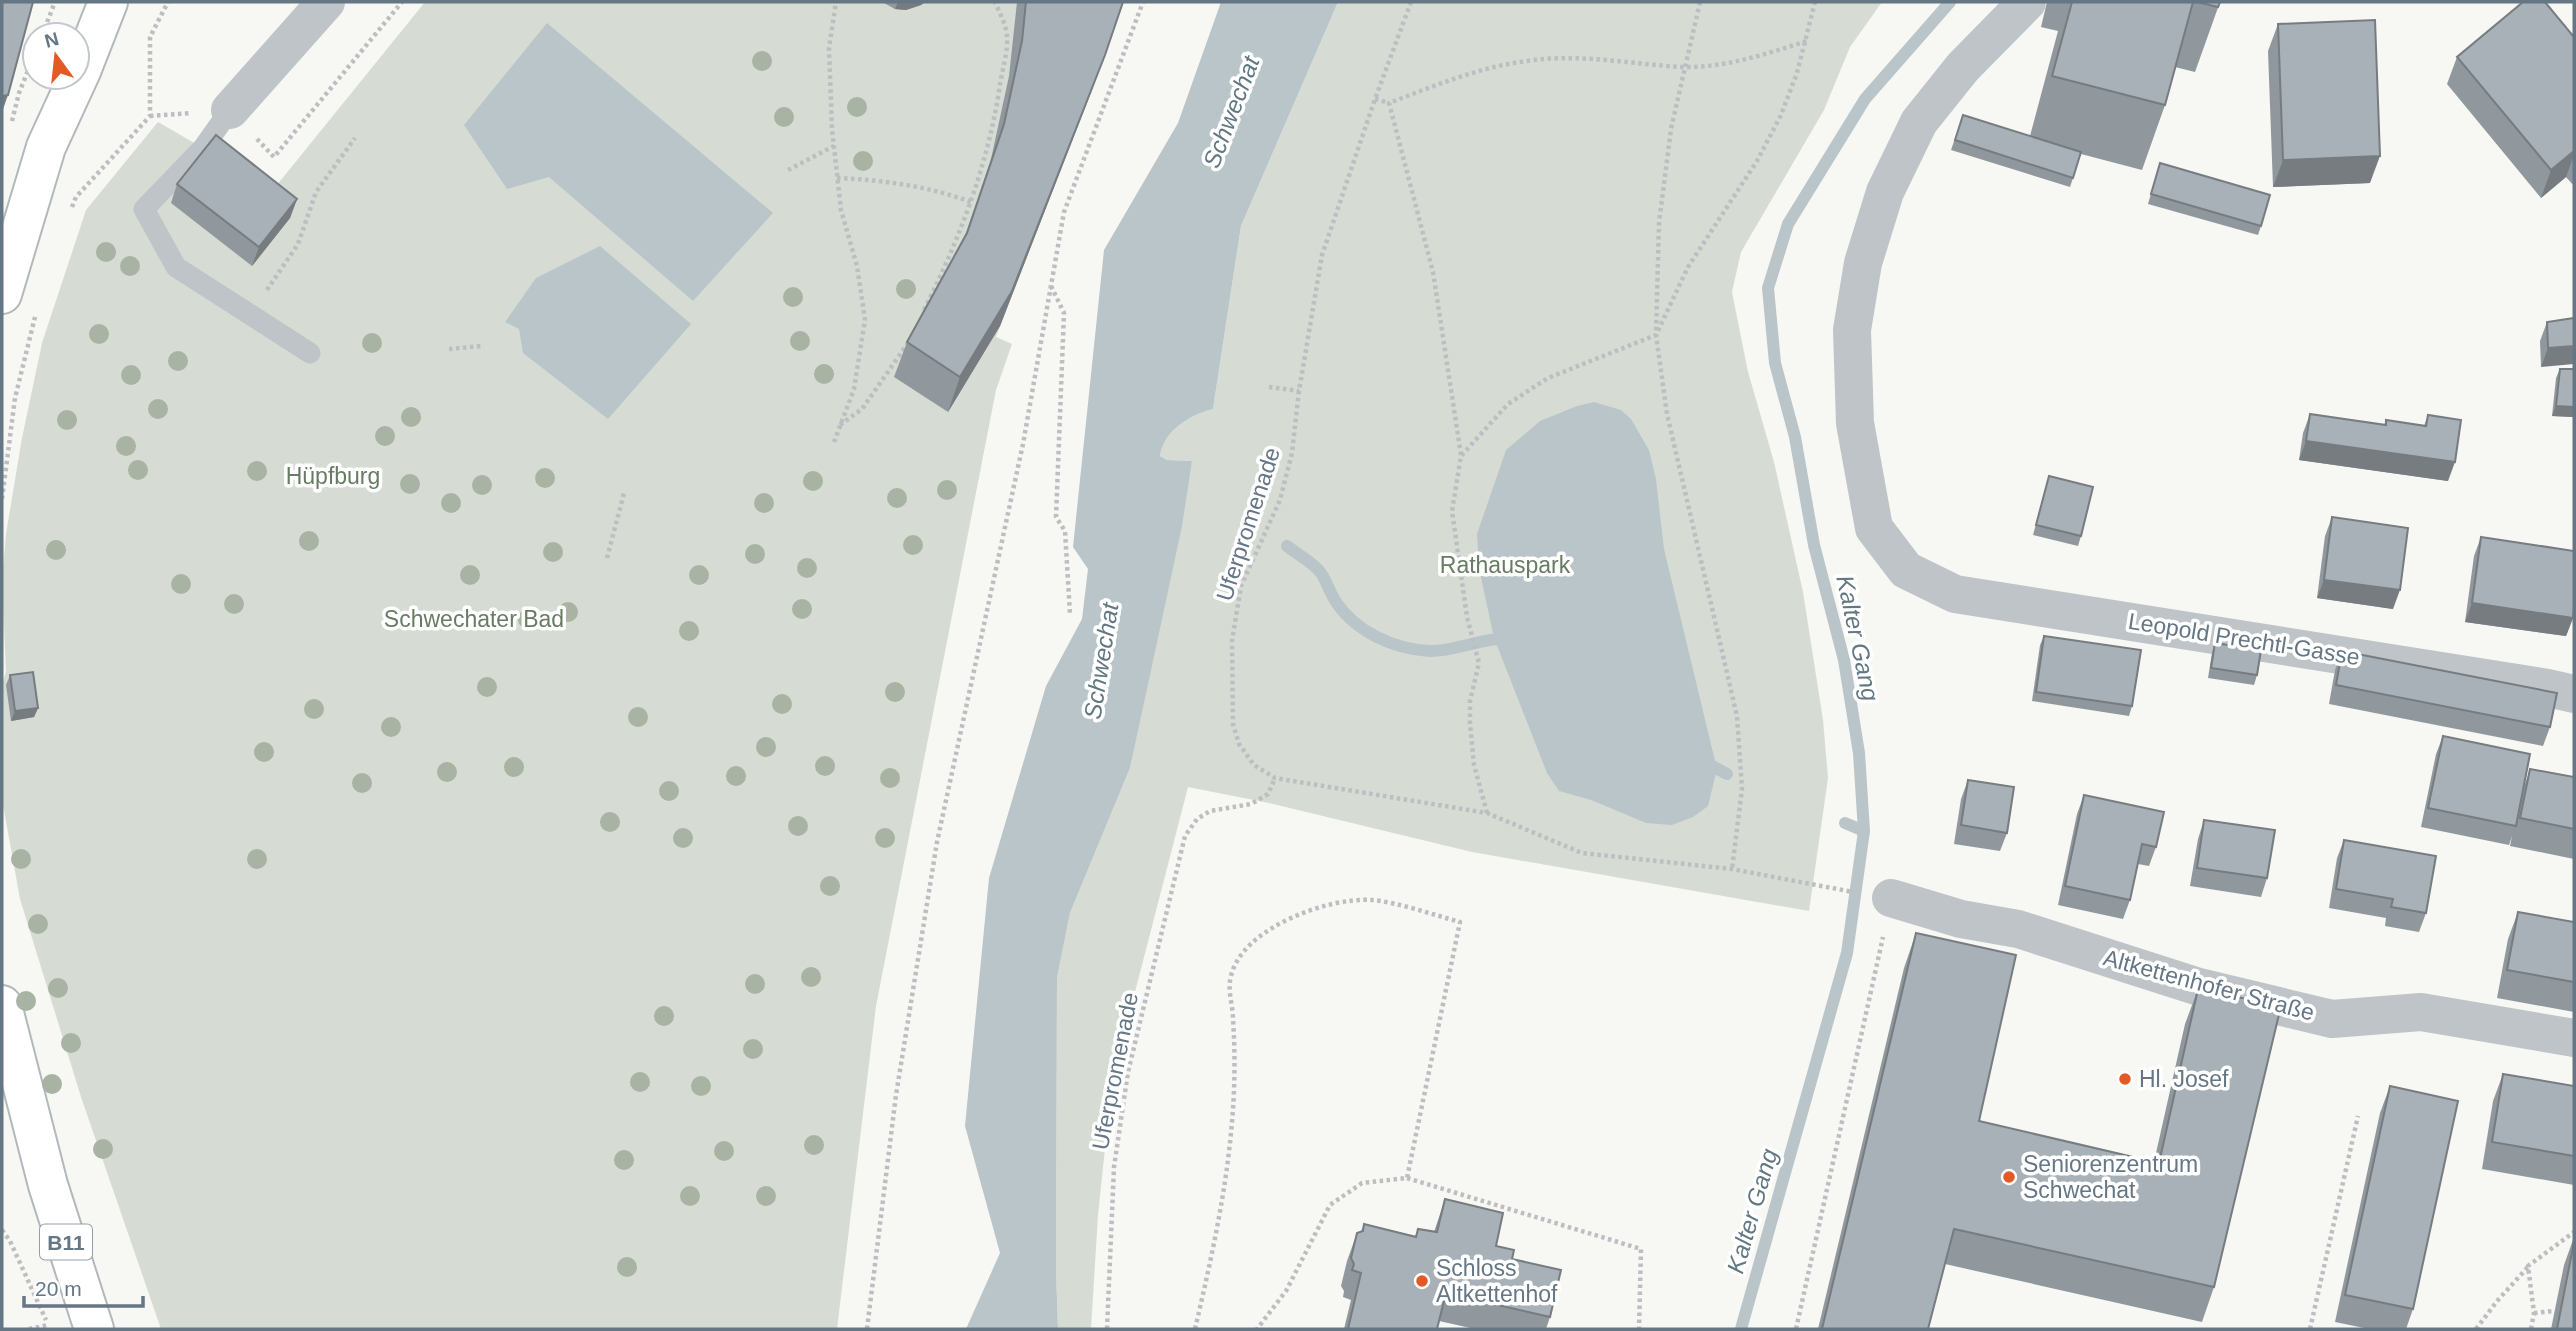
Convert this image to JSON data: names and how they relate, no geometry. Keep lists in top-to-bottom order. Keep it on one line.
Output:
{"streets":{"main road":["B11"],"street":["Leopold Prechtl-Gasse","Altkettenhofer Straße"],"path":["Uferpromenade"]},"water":["Schwechat","Kalter Gang"],"parks":["Hüpfburg","Rathauspark","Schwechater Bad"],"places":["Hl. Josef","Seniorenzentrum Schwechat","Schloss Altkettenhof"],"scale_bar":"20 m","north":"top"}
